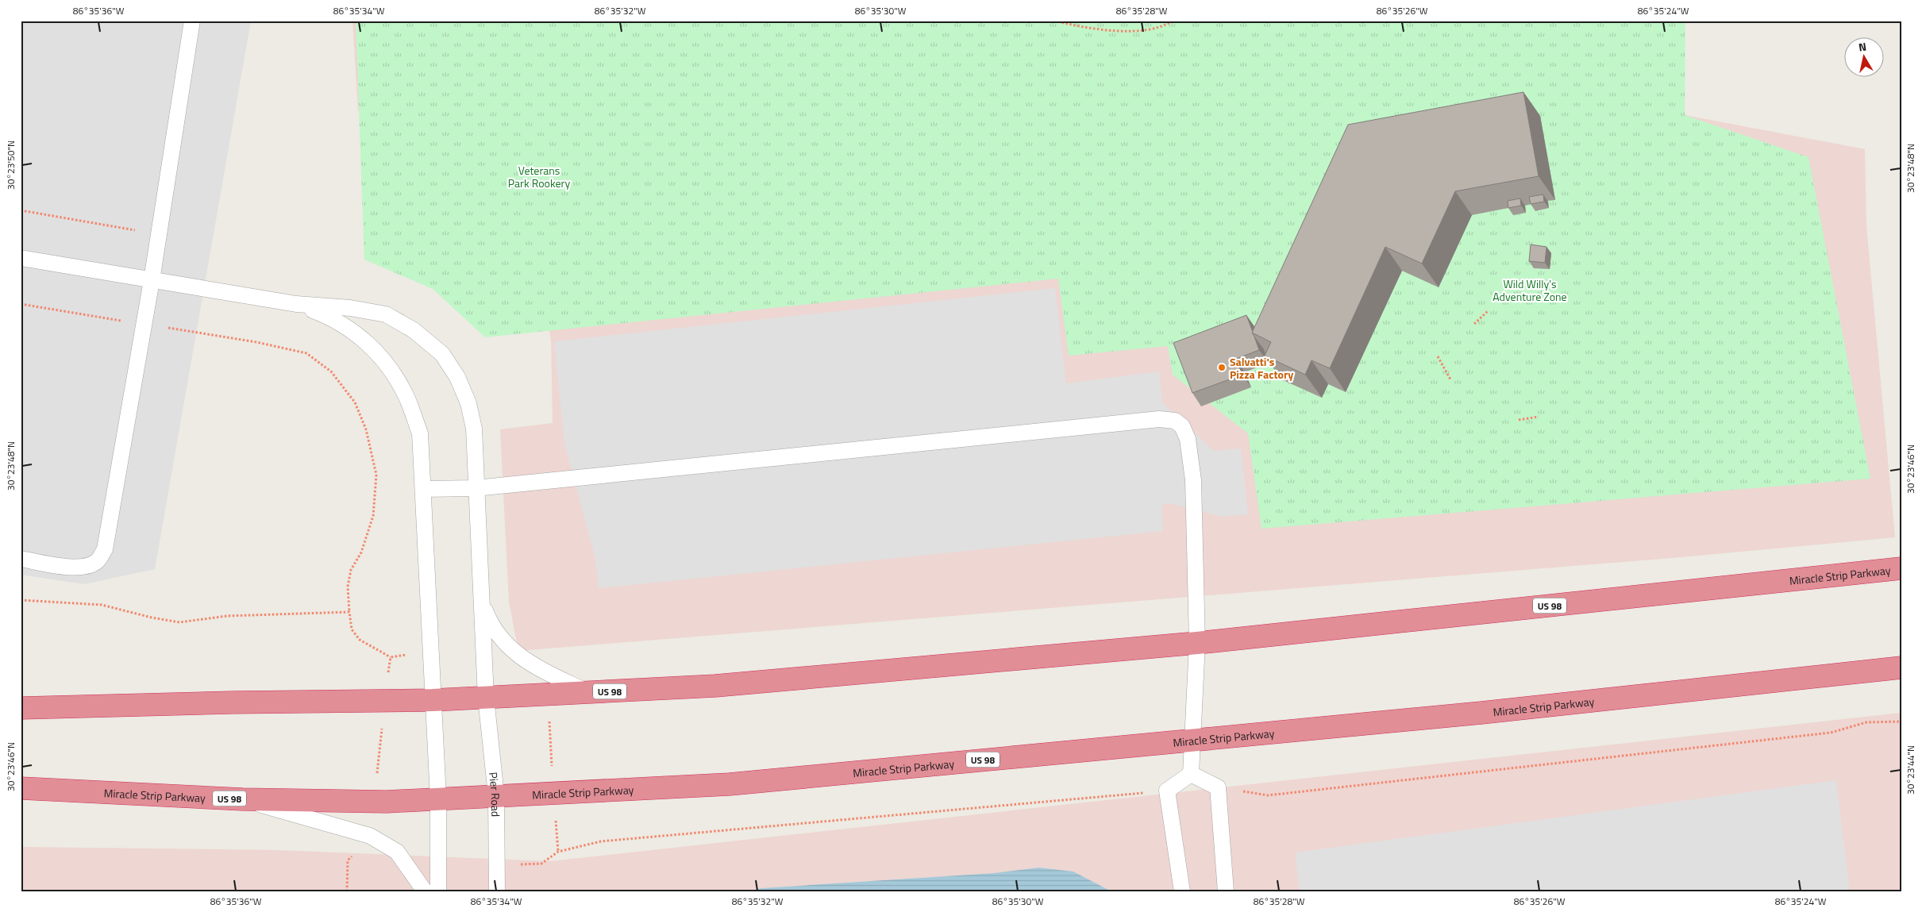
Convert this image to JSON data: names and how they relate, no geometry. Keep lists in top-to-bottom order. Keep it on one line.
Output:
{"streets":{"highway":["Miracle Strip Parkway","US 98"],"lane":["Pier Road"]},"crossings":[["Miracle Strip Parkway","Pier Road"]],"parks":["Veterans Park Rookery","Wild Willy's Adventure Zone"],"places":["Salvatti's Pizza Factory"],"north":"top","coordinates":["86°35'36\"W","86°35'34\"W","86°35'32\"W","86°35'30\"W","86°35'28\"W","86°35'26\"W","86°35'24\"W","30°23'50\"N","30°23'48\"N","30°23'46\"N","30°23'44\"N"]}
